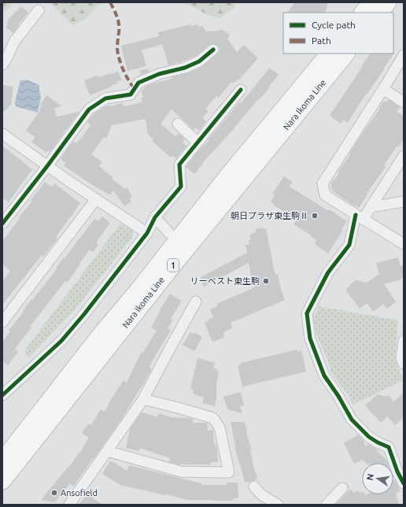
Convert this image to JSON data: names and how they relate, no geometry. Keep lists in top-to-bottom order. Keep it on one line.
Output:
{"streets":{"main road":["Nara Ikoma Line","1"]},"places":["朝日プラザ東生駒Ⅱ","リーベスト東生駒","Ansofield"],"legend":["Cycle path","Path"],"north":"left"}
